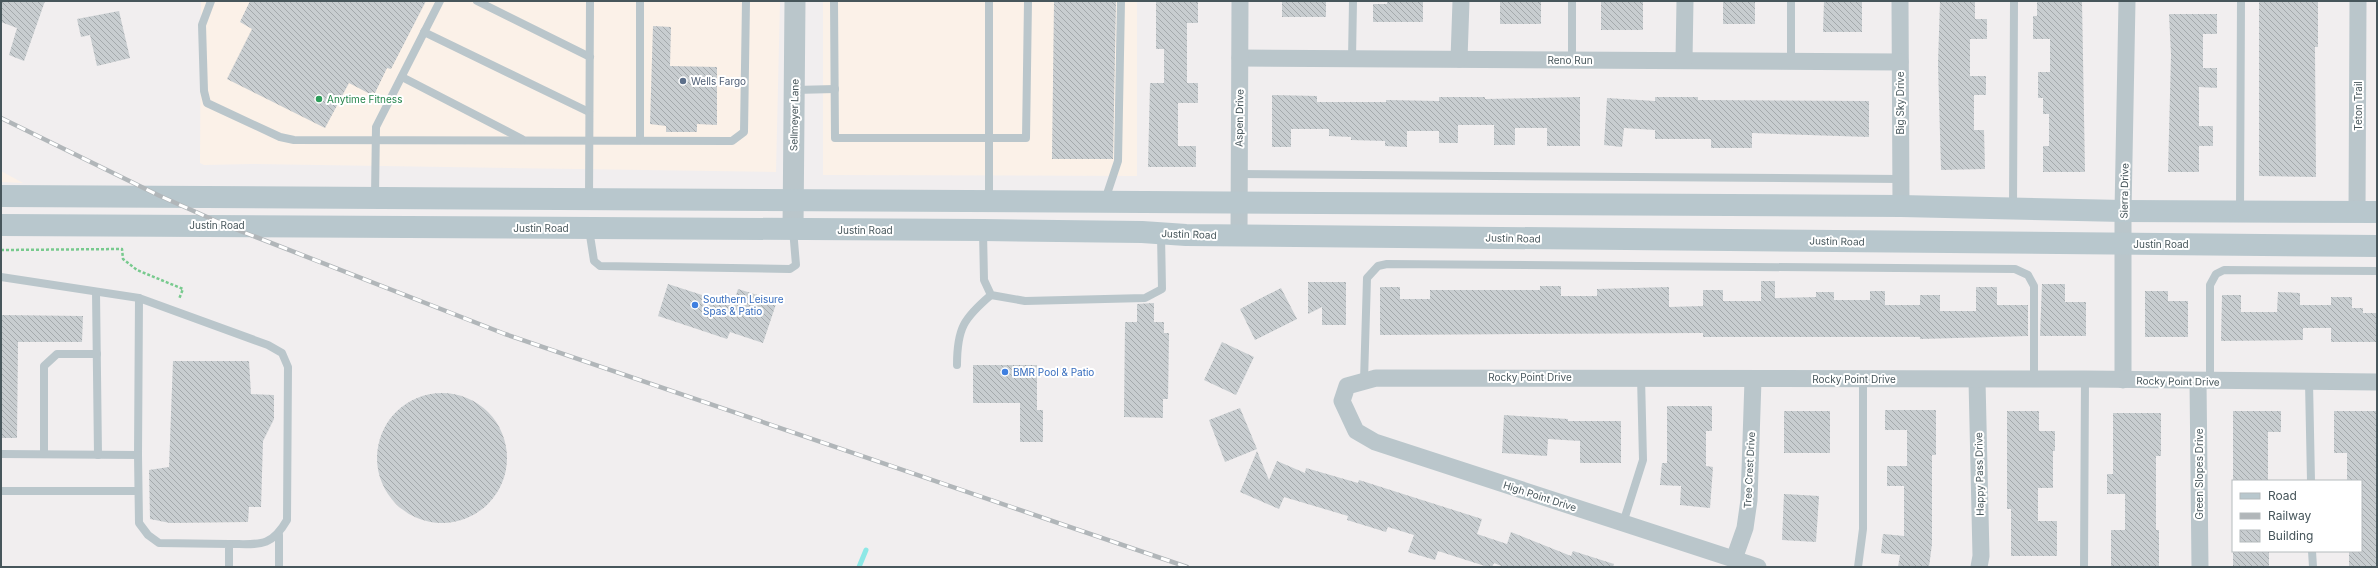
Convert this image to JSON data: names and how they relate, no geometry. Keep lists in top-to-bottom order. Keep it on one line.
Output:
{"streets":{"main road":["Justin Road"],"street":["Reno Run","Big Sky Drive","Teton Trail","Sellmeyer Lane","Aspen Drive","Sierra Drive","Rocky Point Drive","Tree Crest Drive","Happy Pass Drive","Green Slopes Drive","High Point Drive"]},"crossings":[["Reno Run","Big Sky Drive"],["Reno Run","Aspen Drive"],["Sellmeyer Lane","Justin Road"],["Aspen Drive","Justin Road"],["Sierra Drive","Justin Road"],["Sierra Drive","Rocky Point Drive"],["Rocky Point Drive","Tree Crest Drive"],["Rocky Point Drive","Happy Pass Drive"],["Rocky Point Drive","Green Slopes Drive"],["Rocky Point Drive","High Point Drive"],["Tree Crest Drive","High Point Drive"]],"places":["Wells Fargo","Anytime Fitness","Southern Leisure Spas & Patio","BMR Pool & Patio"],"legend":["Road","Railway","Building"]}
